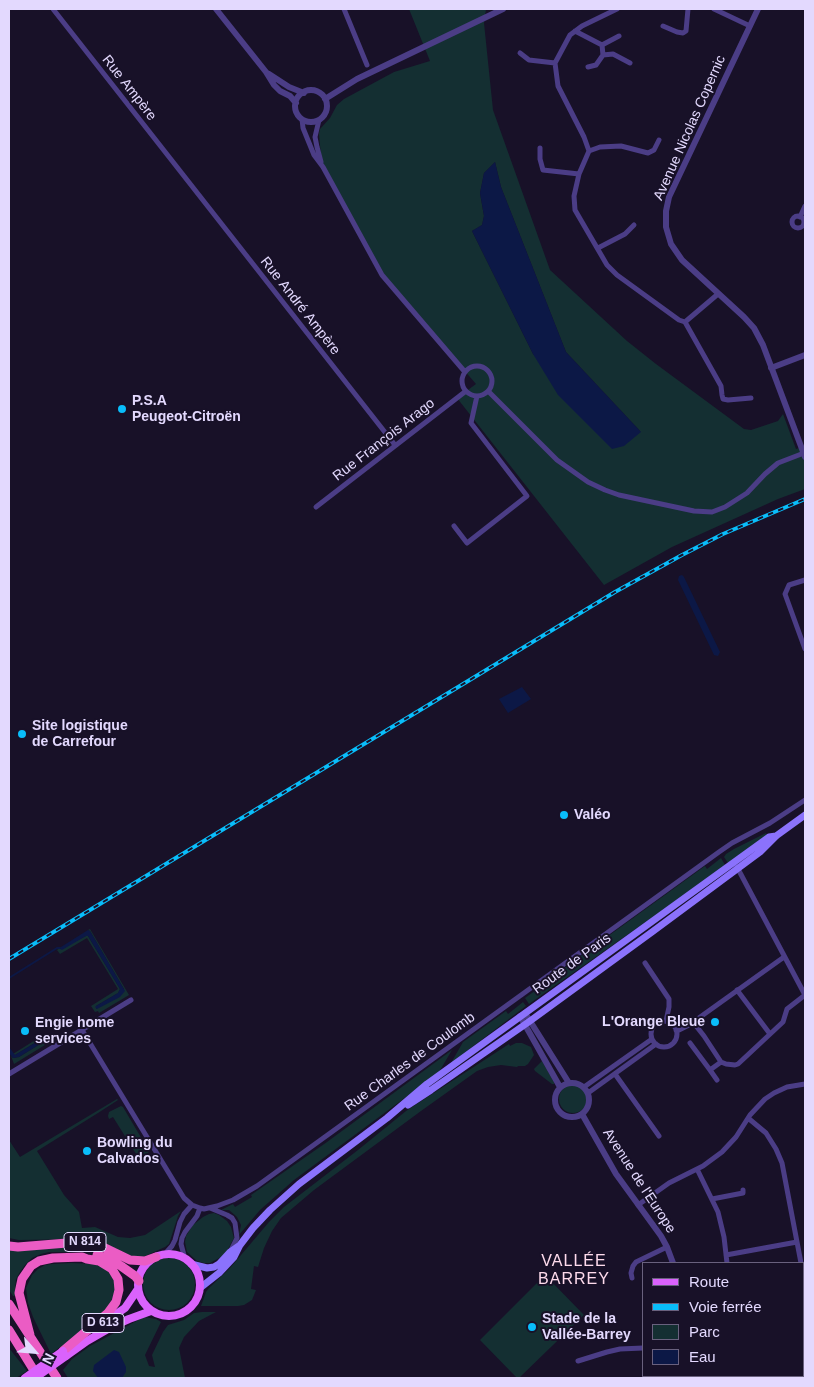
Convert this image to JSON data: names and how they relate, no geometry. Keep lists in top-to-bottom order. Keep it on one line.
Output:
{"streets":{"highway":["N 814"],"main road":["Route de Paris","D 613"],"street":["Rue Ampère","Avenue Nicolas Copernic","Rue André Ampère","Rue François Arago","Rue Charles de Coulomb","Avenue de l'Europe"]},"crossings":[["Rue Ampère","Rue André Ampère"],["Rue André Ampère","Rue François Arago"],["Route de Paris","Rue Charles de Coulomb"],["Route de Paris","N 814"],["Route de Paris","D 613"],["N 814","D 613"]],"districts":["VALLÉE BARREY"],"places":["P.S.A Peugeot-Citroën","Site logistique de Carrefour","Valéo","L'Orange Bleue","Engie home services","Bowling du Calvados","Stade de la Vallée-Barrey"],"legend":["Route","Voie ferrée","Parc","Eau"],"north":"bottom right"}
